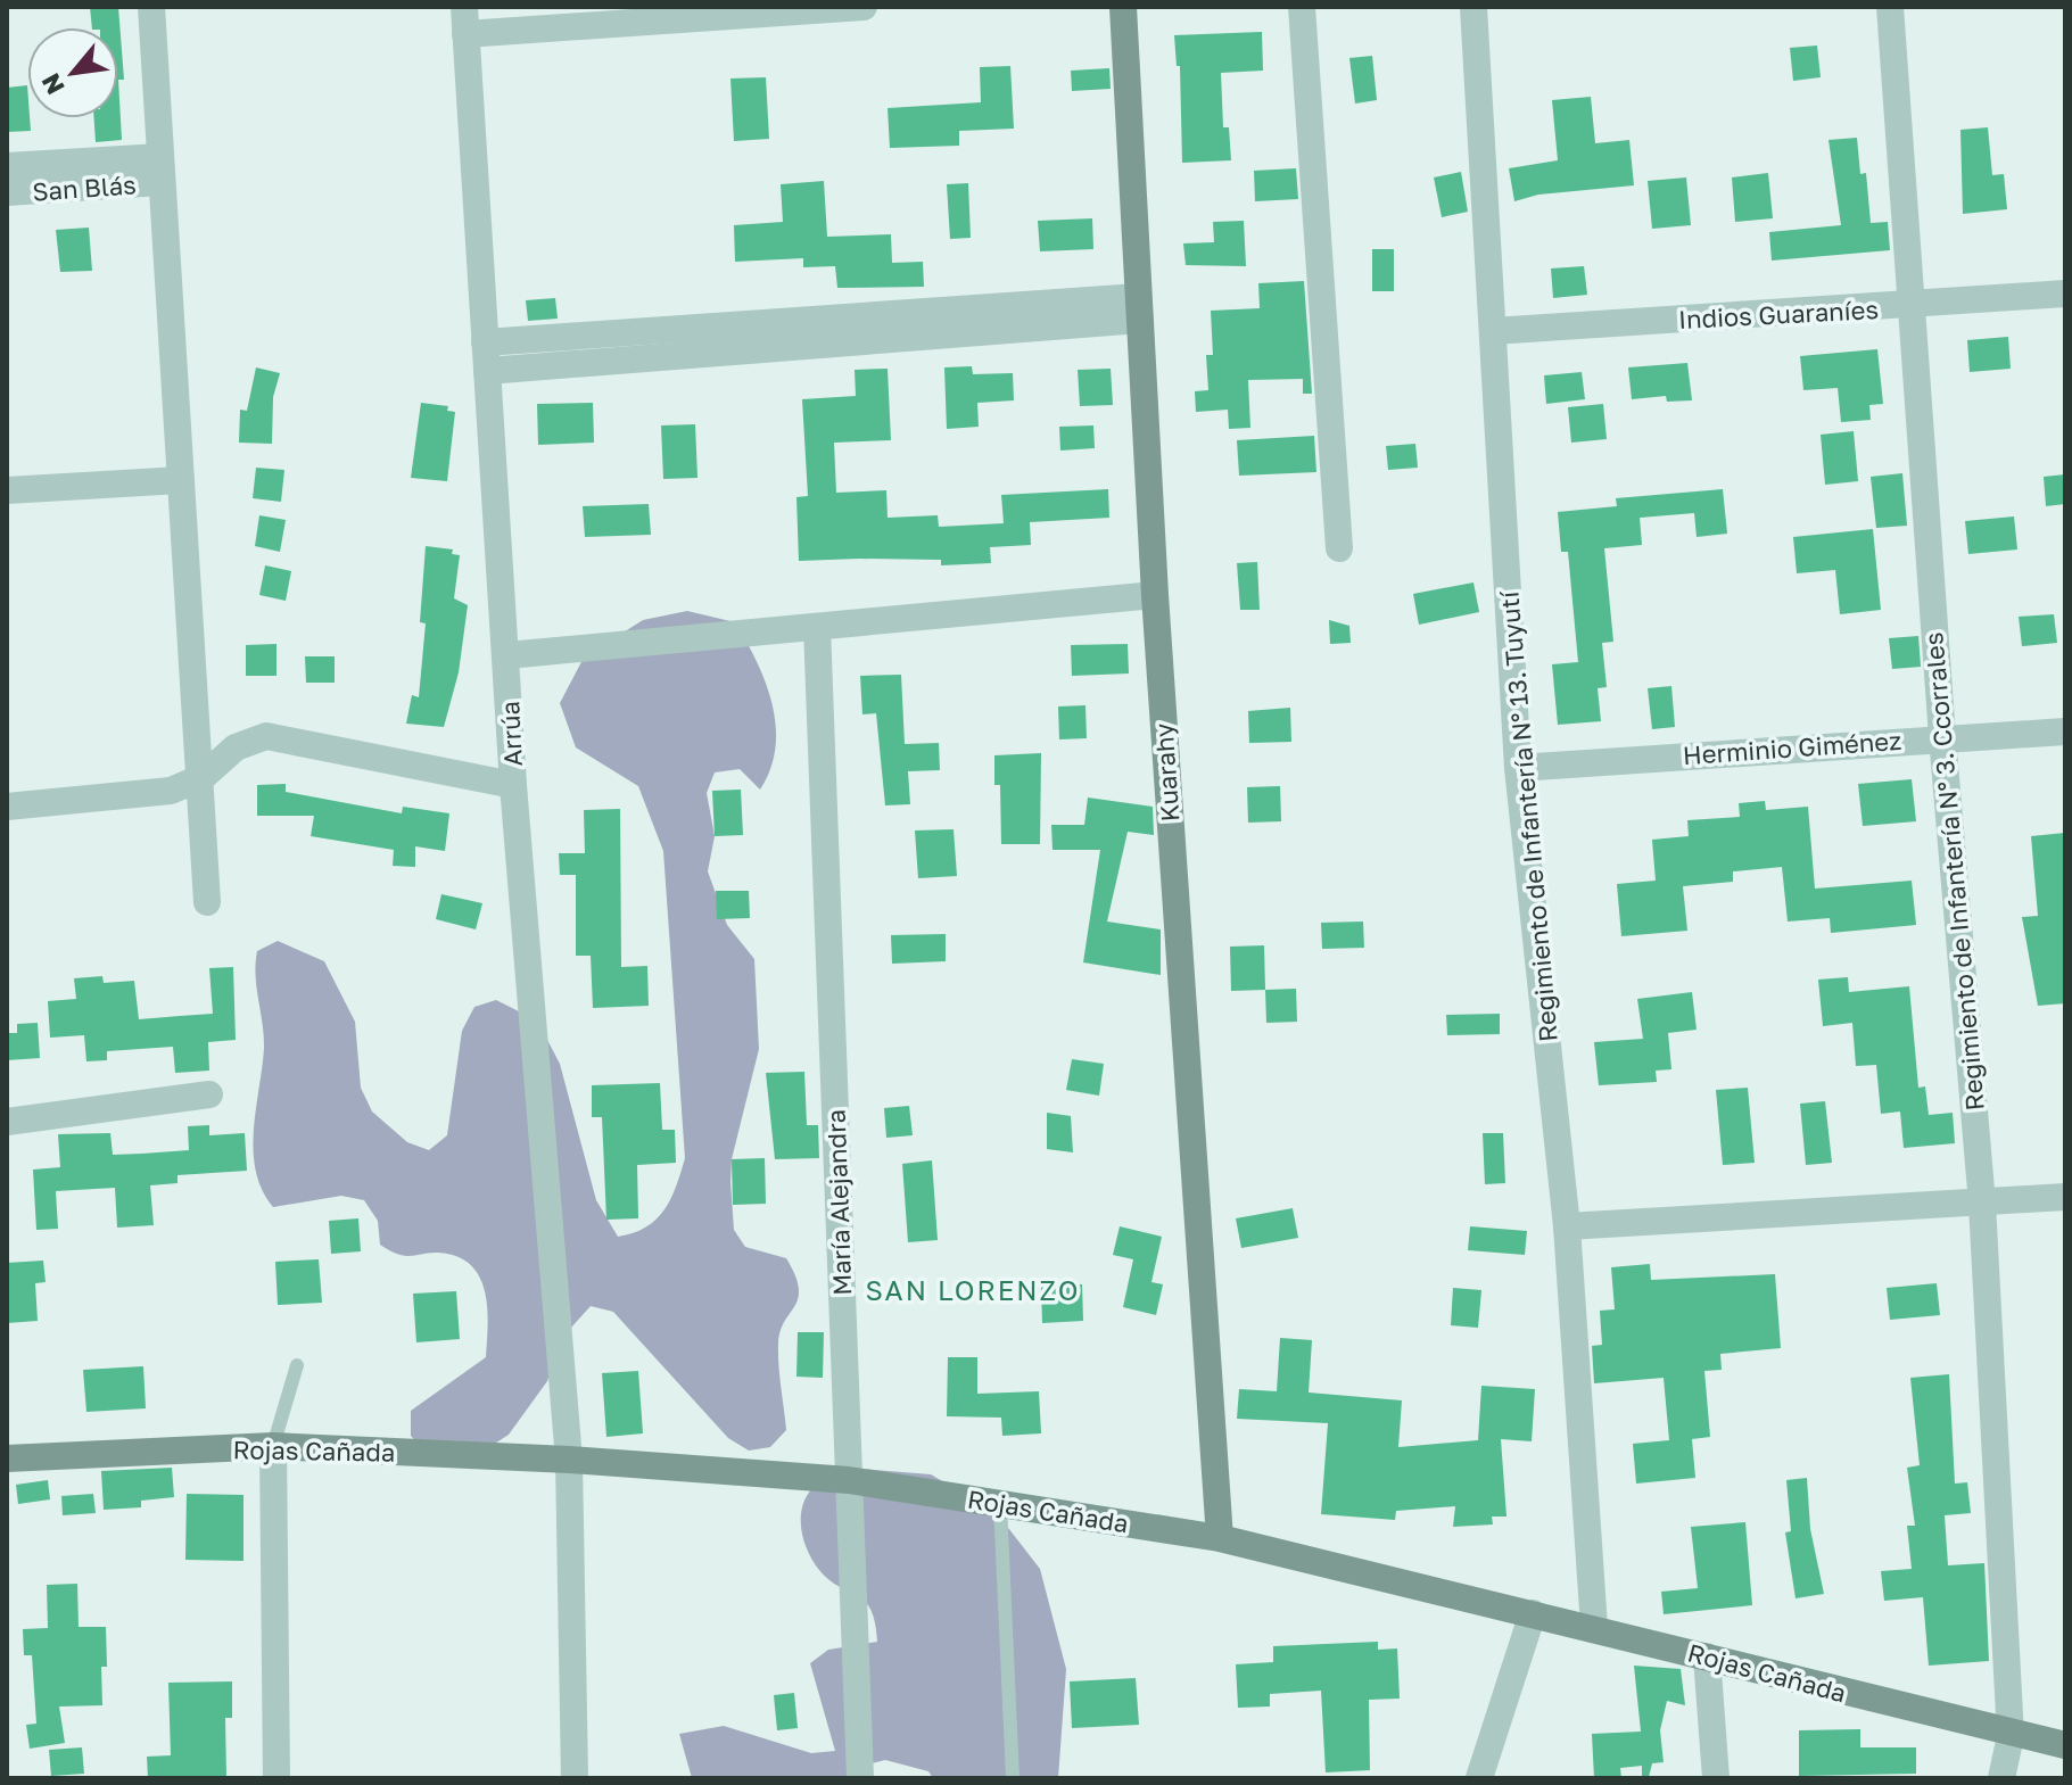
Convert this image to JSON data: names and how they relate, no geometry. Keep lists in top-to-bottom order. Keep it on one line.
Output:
{"streets":{"main road":["Kuarahy","Rojas Cañada"],"street":["San Blás","Indios Guaraníes","Arrúa","Herminio Giménez","Regimiento de Infantería N° 13. Tuyutí","Regimiento de Infantería N° 3. Ccorrales","María Alejandra"]},"crossings":[["Indios Guaraníes","Regimiento de Infantería N° 13. Tuyutí"],["Indios Guaraníes","Regimiento de Infantería N° 3. Ccorrales"],["Arrúa","Rojas Cañada"],["Herminio Giménez","Regimiento de Infantería N° 13. Tuyutí"],["Herminio Giménez","Regimiento de Infantería N° 3. Ccorrales"],["Kuarahy","Rojas Cañada"],["Regimiento de Infantería N° 13. Tuyutí","Rojas Cañada"],["Regimiento de Infantería N° 3. Ccorrales","Rojas Cañada"],["María Alejandra","Rojas Cañada"]],"districts":["SAN LORENZO"],"north":"bottom left"}
